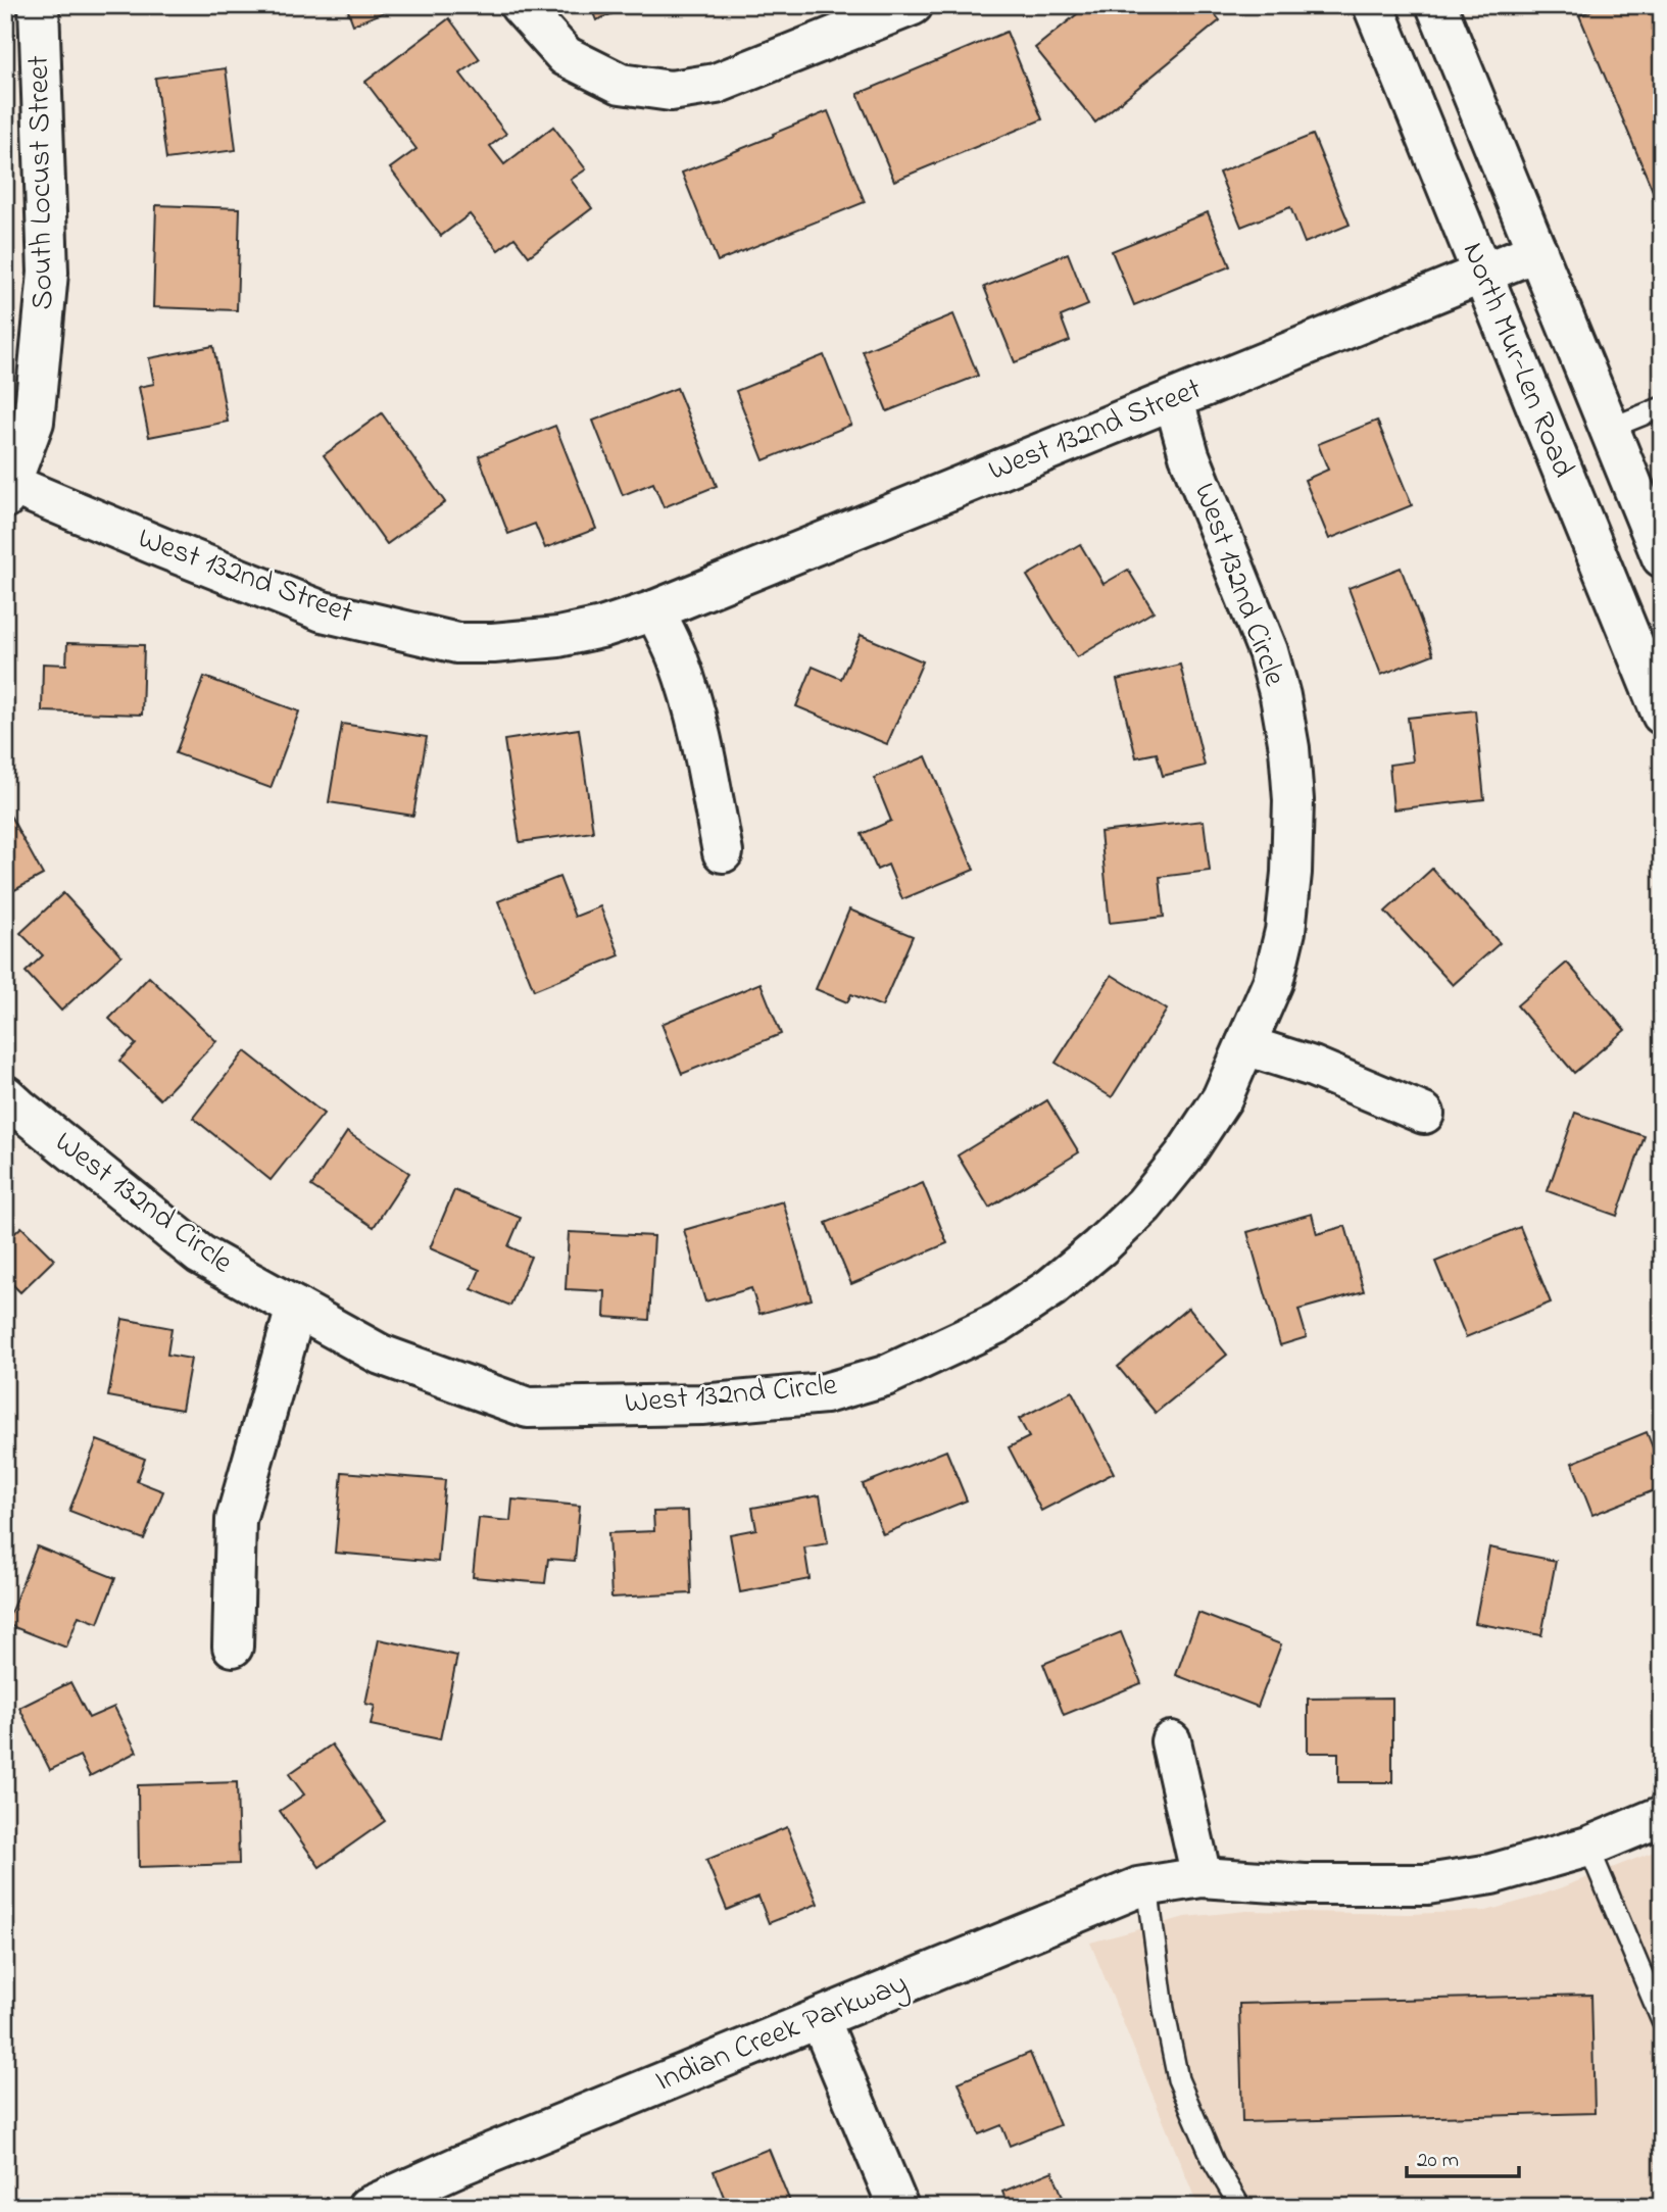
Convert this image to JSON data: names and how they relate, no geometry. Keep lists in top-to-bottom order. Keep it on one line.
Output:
{"streets":{"street":["South Locust Street","North Mur-Len Road","West 132nd Street","West 132nd Circle","Indian Creek Parkway"]},"crossings":[["South Locust Street","West 132nd Street"],["North Mur-Len Road","West 132nd Street"],["West 132nd Street","West 132nd Circle"]],"scale_bar":"20 m"}
